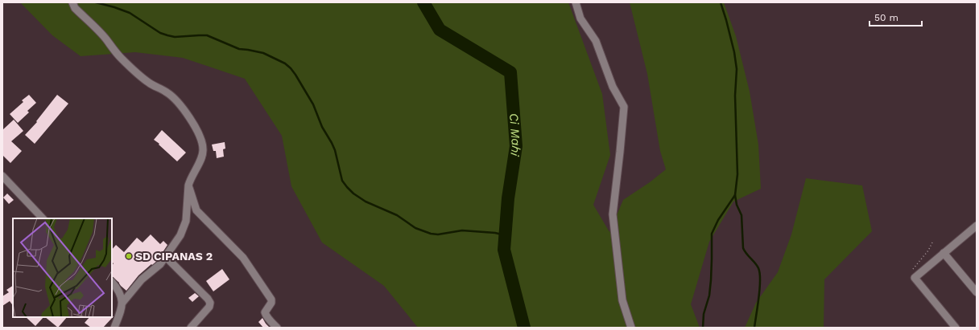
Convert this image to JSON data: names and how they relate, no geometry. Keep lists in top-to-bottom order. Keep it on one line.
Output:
{"water":["Ci Mahi"],"places":["SD CIPANAS 2"],"scale_bar":"50 m"}
